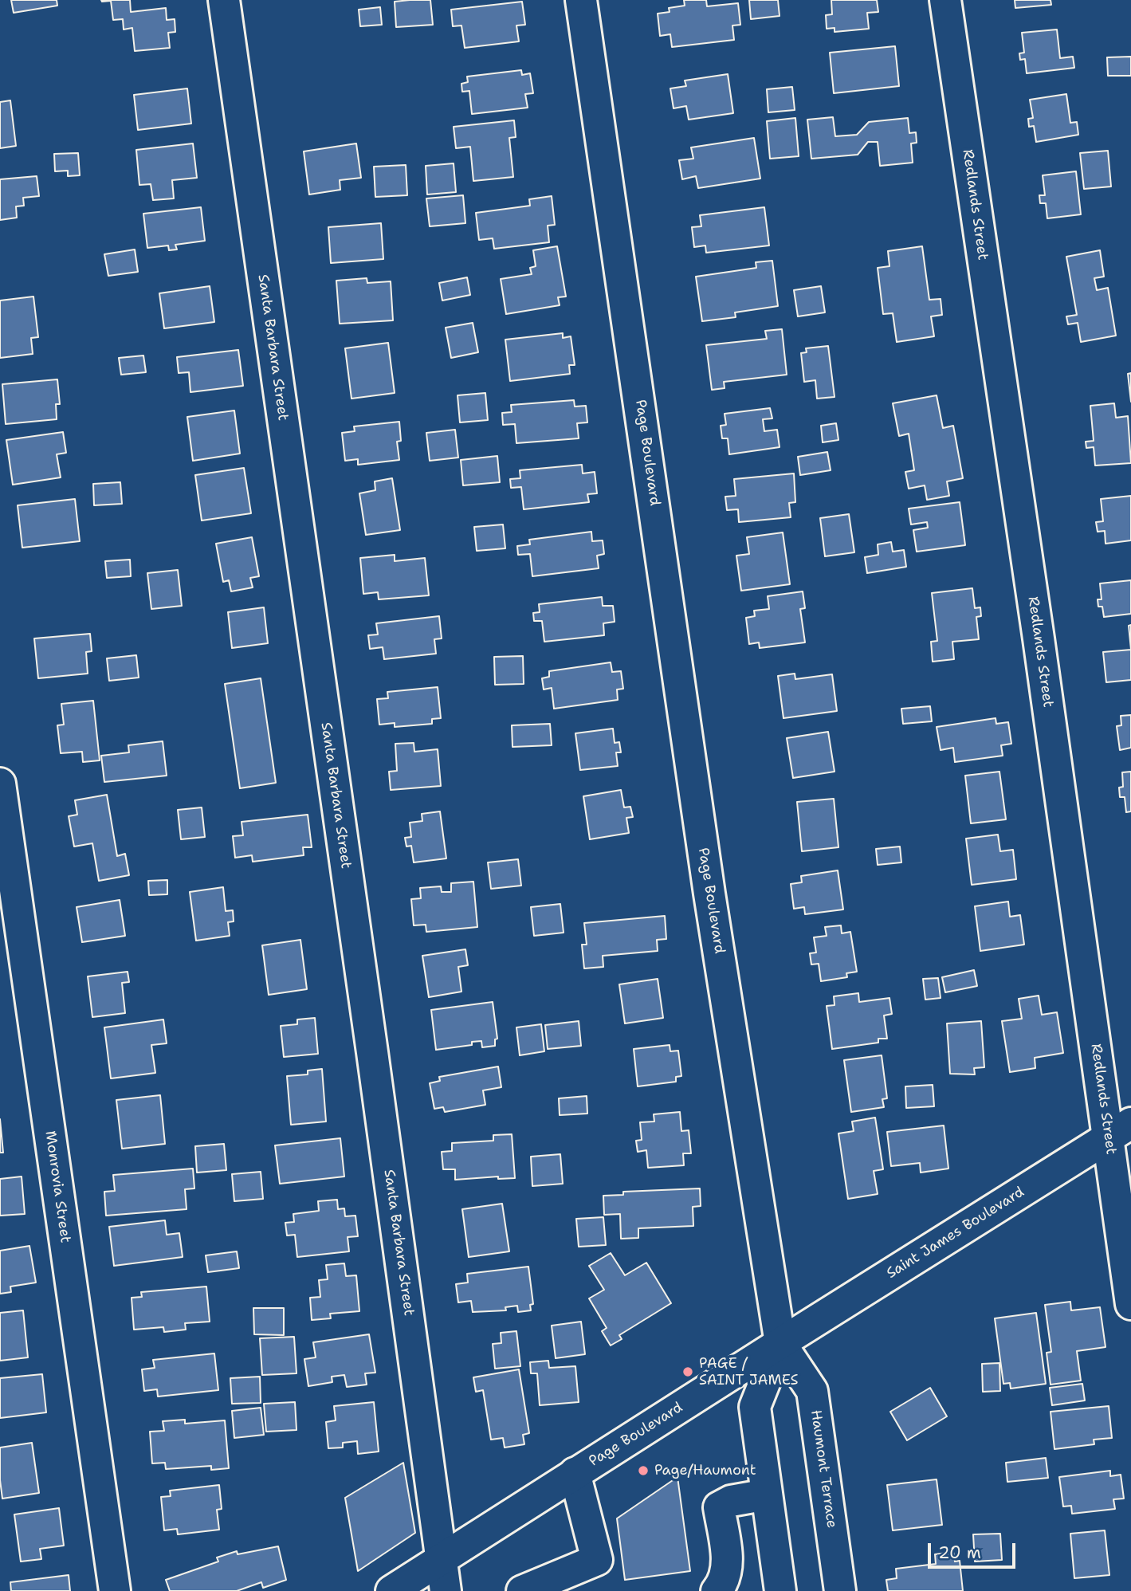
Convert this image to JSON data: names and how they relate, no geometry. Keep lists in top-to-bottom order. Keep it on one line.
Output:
{"streets":{"street":["Redlands Street","Santa Barbara Street","Page Boulevard","Monrovia Street","Saint James Boulevard","Haumont Terrace"]},"crossings":[["Redlands Street","Saint James Boulevard"],["Santa Barbara Street","Page Boulevard"],["Page Boulevard","Saint James Boulevard"],["Page Boulevard","Haumont Terrace"],["Saint James Boulevard","Haumont Terrace"]],"places":["PAGE / SAINT JAMES","Page/Haumont"],"scale_bar":"20 m"}
